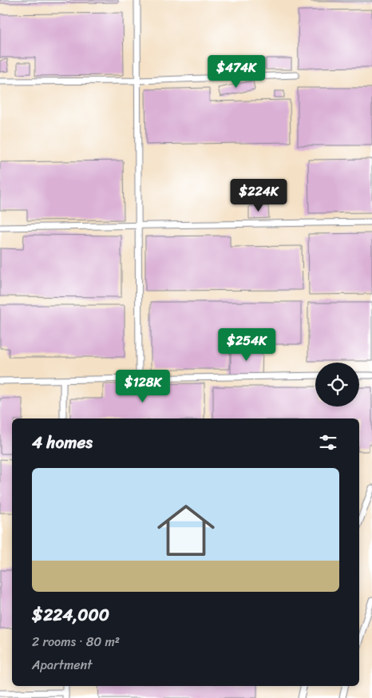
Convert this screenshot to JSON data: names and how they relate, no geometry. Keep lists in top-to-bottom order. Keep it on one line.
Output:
{"page":{"price":["$474K","$224K","$254K","$128K"],"heading":"4 homes","list":[{"name":"$224,000","note":"2 rooms · 80 m² · Apartment"}]}}
